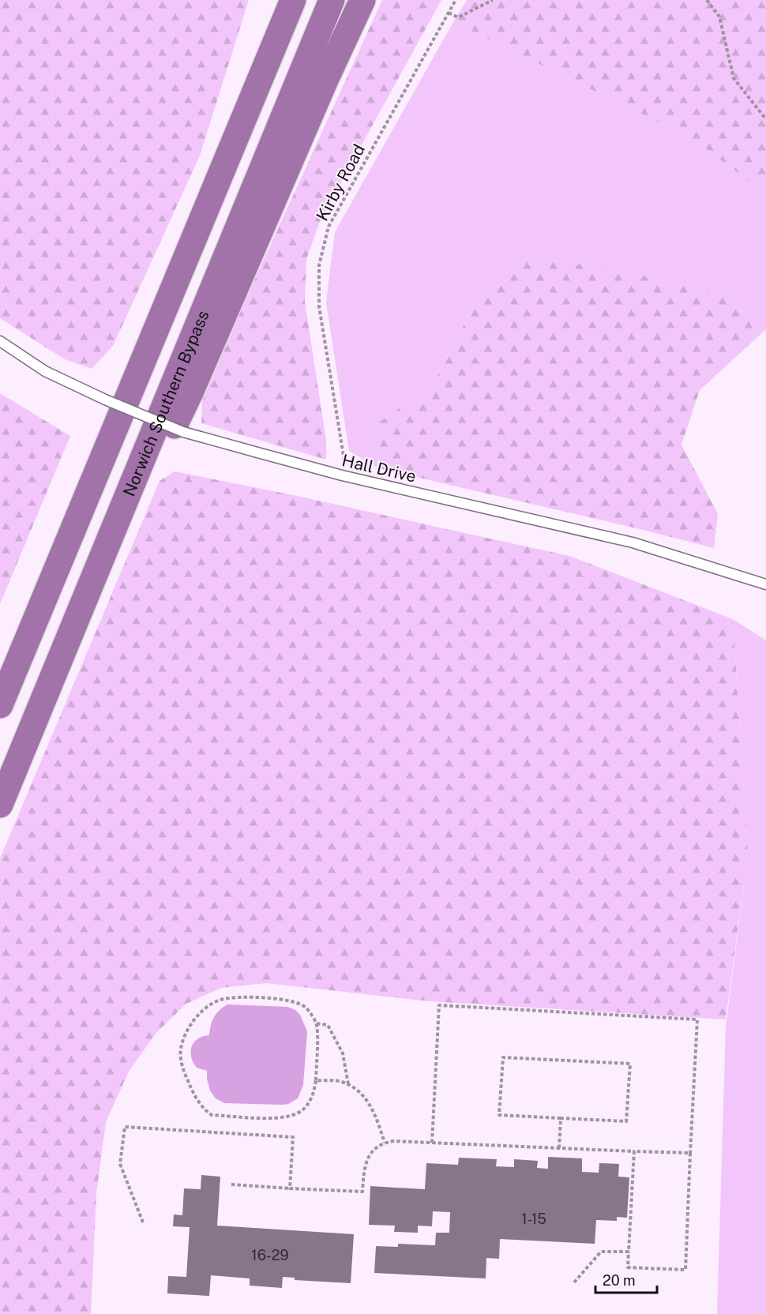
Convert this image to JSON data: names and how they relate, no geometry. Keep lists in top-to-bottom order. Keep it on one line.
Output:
{"streets":{"highway":["Norwich Southern Bypass"],"lane":["Hall Drive"],"path":["Kirby Road"]},"crossings":[["Kirby Road","Hall Drive"]],"house_numbers":["1-15","16-29"],"scale_bar":"20 m"}
